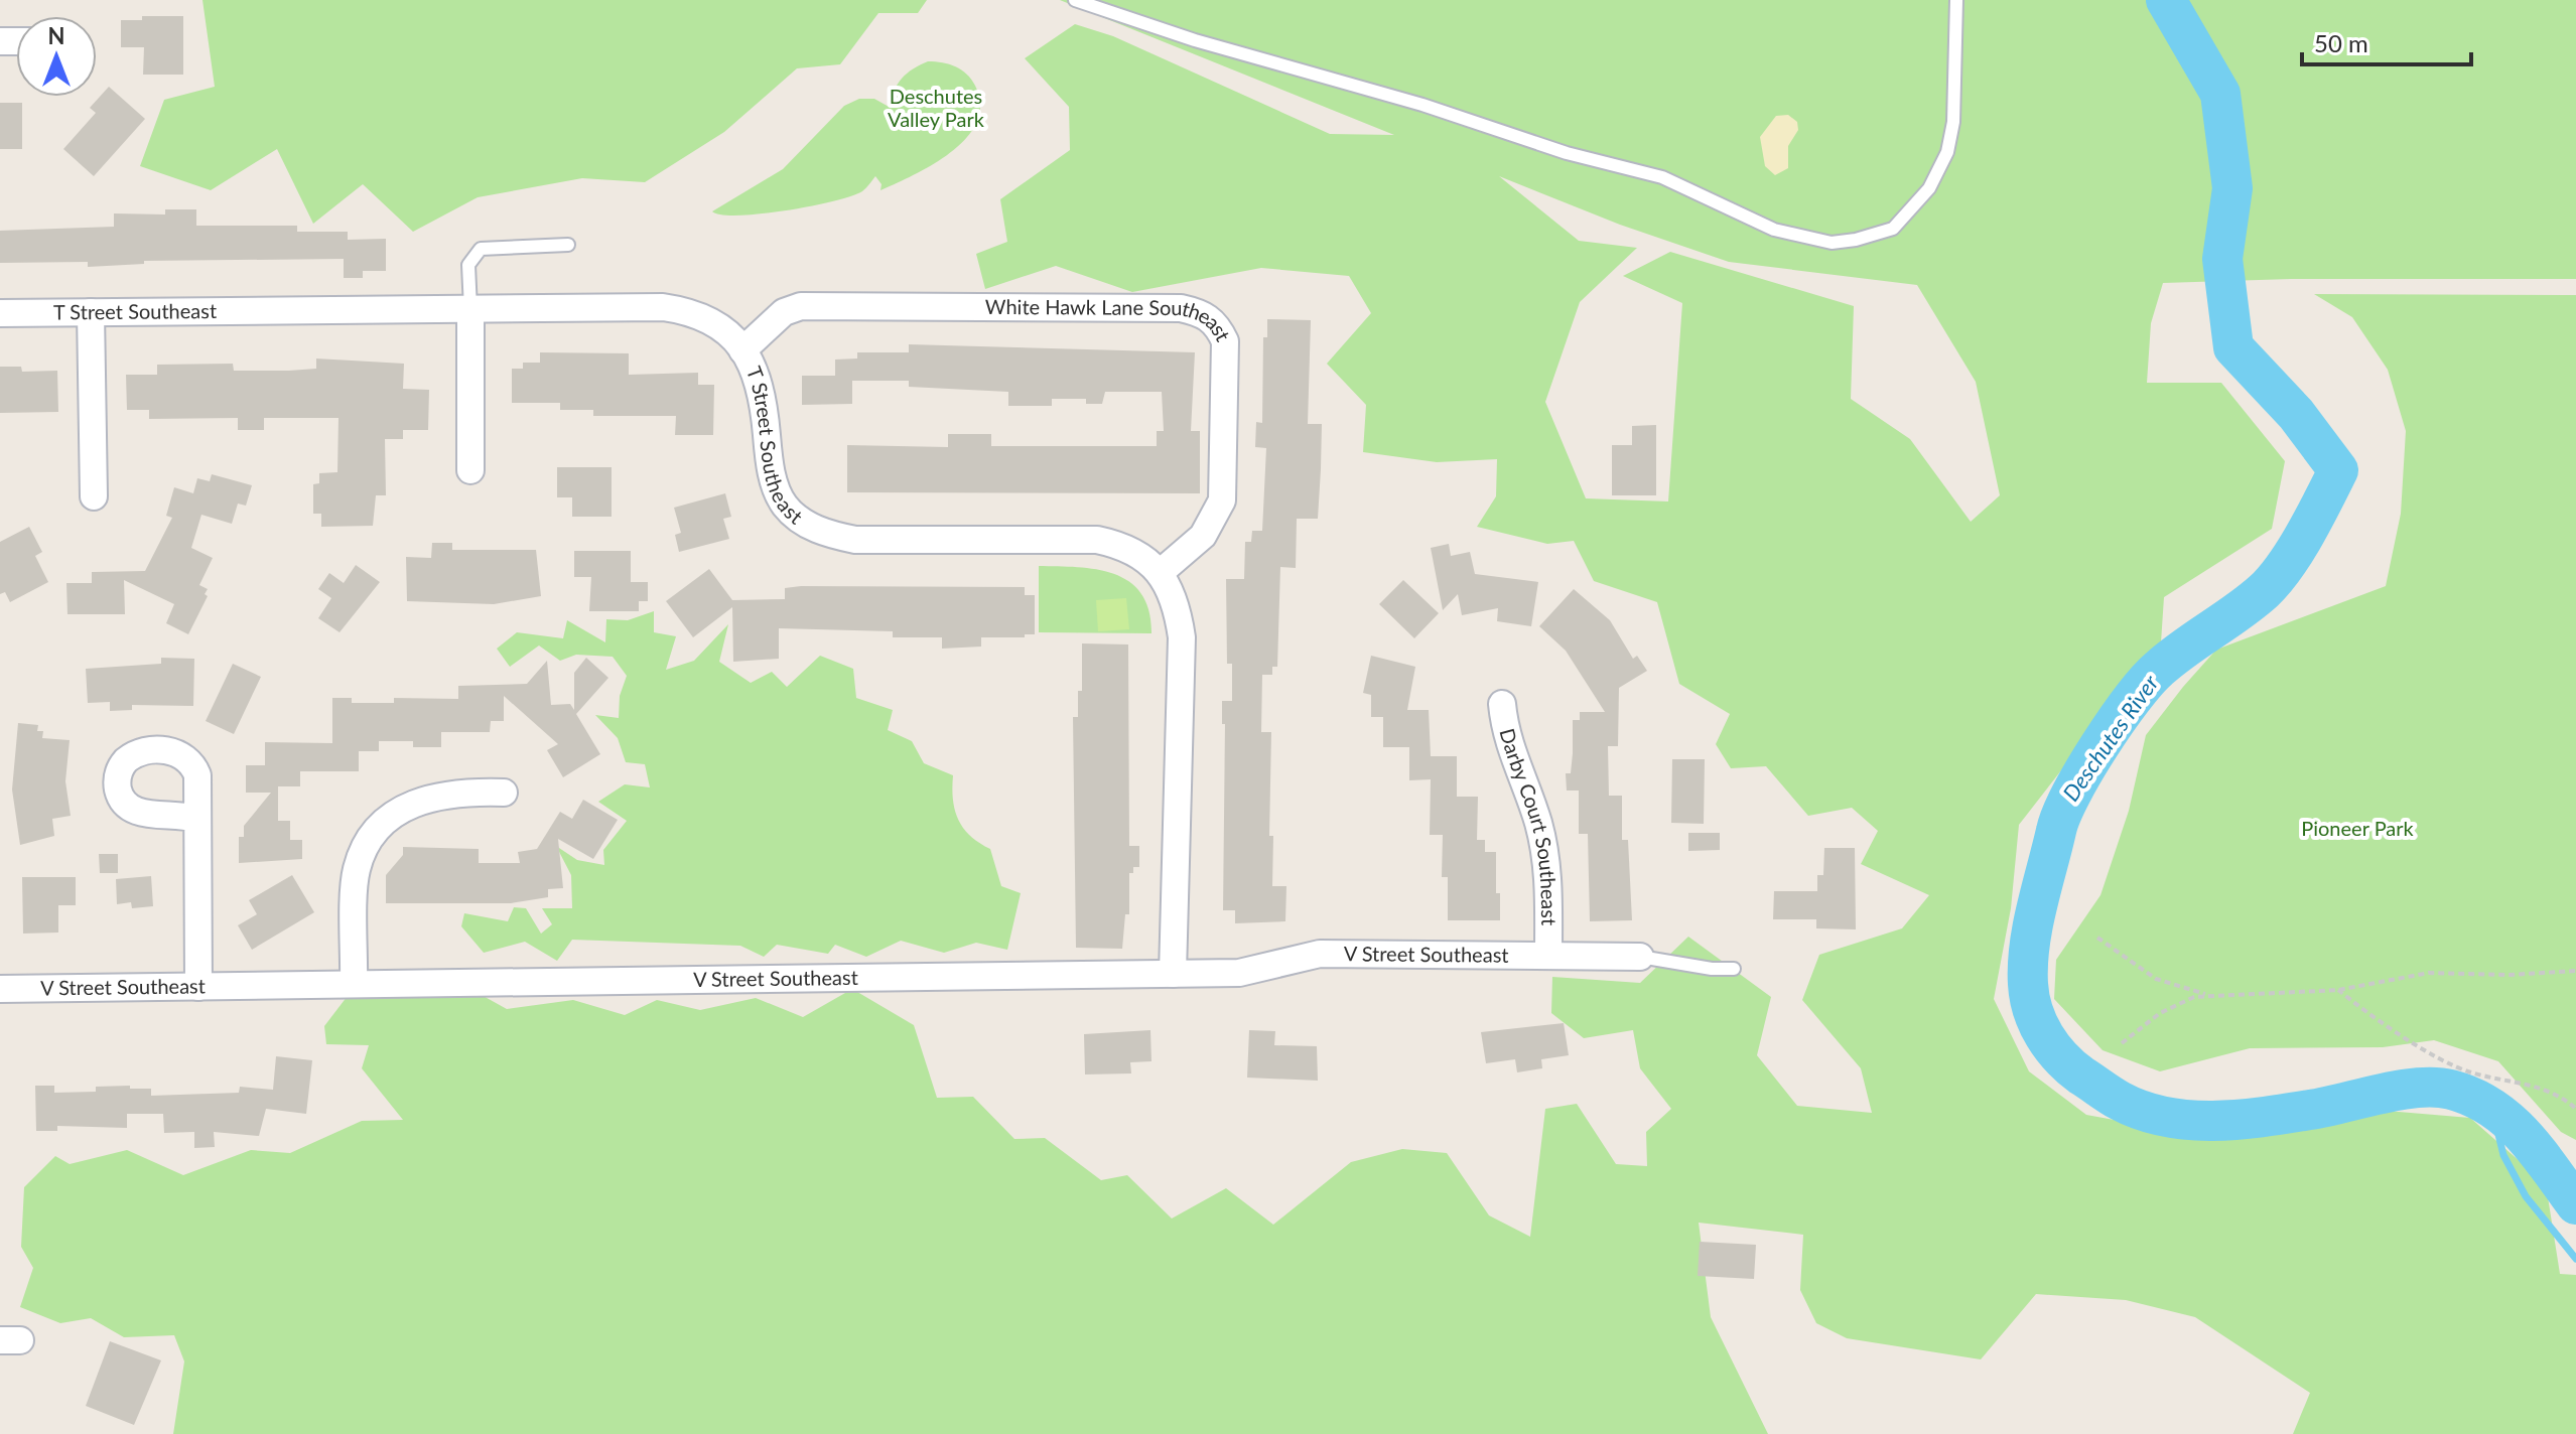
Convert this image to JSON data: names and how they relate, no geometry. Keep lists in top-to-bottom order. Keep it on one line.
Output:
{"streets":{"street":["T Street Southeast","White Hawk Lane Southeast","Darby Court Southeast","V Street Southeast"]},"crossings":[["T Street Southeast","White Hawk Lane Southeast"],["T Street Southeast","V Street Southeast"],["Darby Court Southeast","V Street Southeast"]],"water":["Deschutes River"],"parks":["Deschutes Valley Park","Pioneer Park"],"scale_bar":"50 m","north":"top"}
